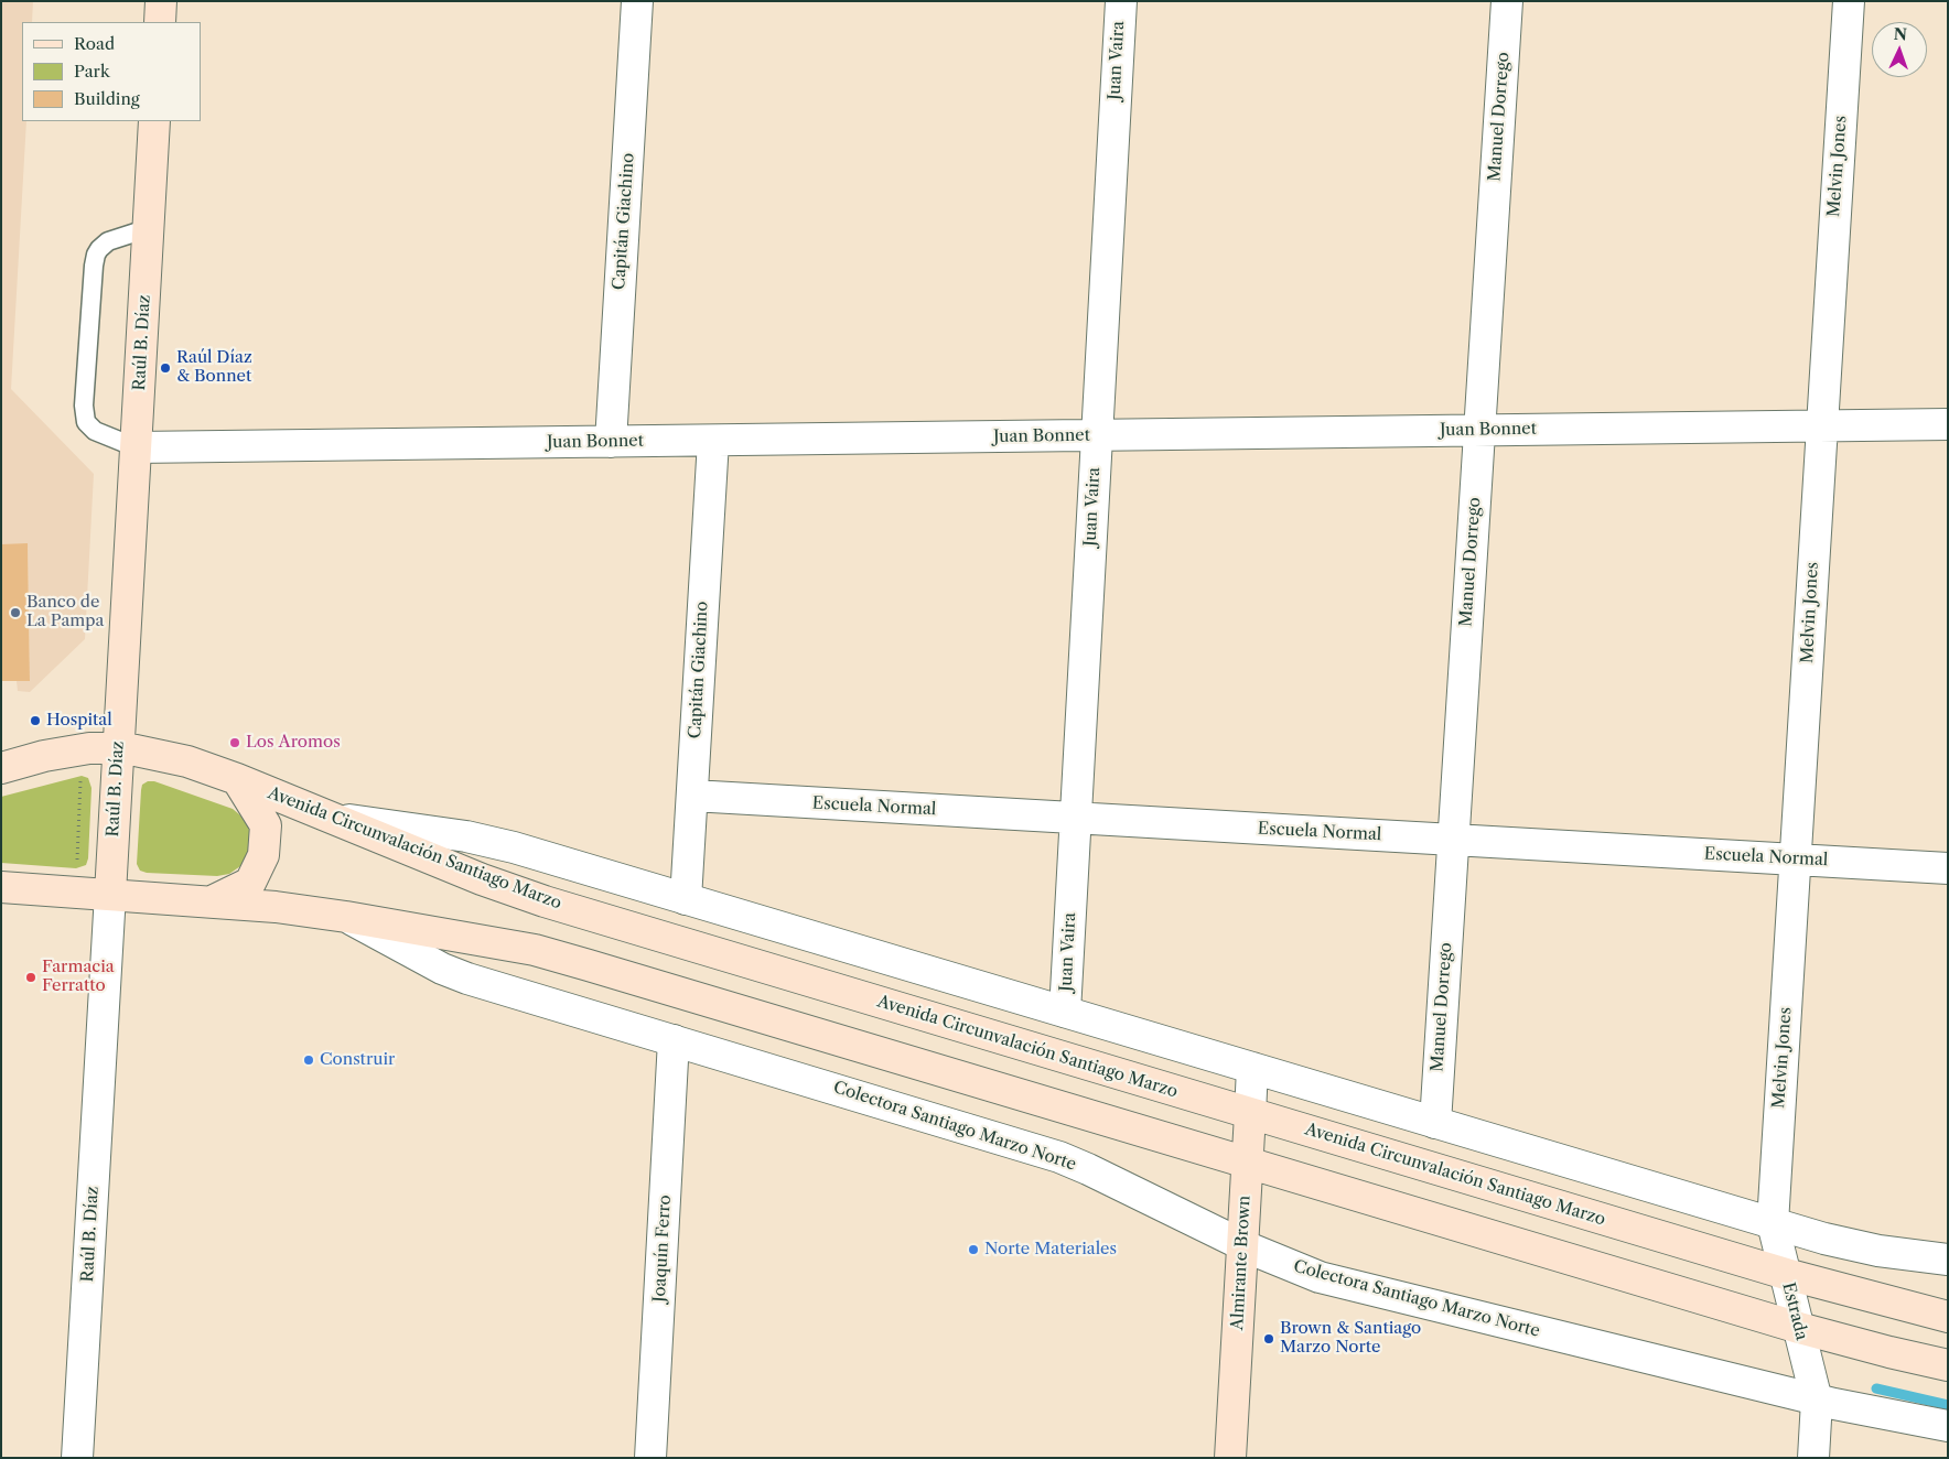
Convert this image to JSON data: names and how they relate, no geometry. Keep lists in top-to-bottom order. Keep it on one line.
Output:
{"streets":{"main road":["Raúl B. Díaz","Avenida Circunvalación Santiago Marzo","Almirante Brown"],"street":["Juan Vaira","Manuel Dorrego","Melvin Jones","Capitán Giachino","Juan Bonnet","Escuela Normal","Colectora Santiago Marzo Norte","Joaquín Ferro","Estrada"]},"crossings":[["Juan Vaira","Juan Bonnet"],["Juan Vaira","Escuela Normal"],["Manuel Dorrego","Juan Bonnet"],["Manuel Dorrego","Escuela Normal"],["Melvin Jones","Juan Bonnet"],["Melvin Jones","Escuela Normal"],["Melvin Jones","Estrada"],["Capitán Giachino","Juan Bonnet"],["Capitán Giachino","Escuela Normal"],["Raúl B. Díaz","Juan Bonnet"],["Raúl B. Díaz","Avenida Circunvalación Santiago Marzo"],["Avenida Circunvalación Santiago Marzo","Almirante Brown"],["Avenida Circunvalación Santiago Marzo","Estrada"],["Colectora Santiago Marzo Norte","Joaquín Ferro"],["Colectora Santiago Marzo Norte","Almirante Brown"],["Colectora Santiago Marzo Norte","Estrada"]],"places":["Raúl Díaz & Bonnet","Banco de La Pampa","Hospital","Los Aromos","Farmacia Ferratto","Construir","Norte Materiales","Brown & Santiago Marzo Norte"],"legend":["Road","Park","Building"],"north":"top"}
